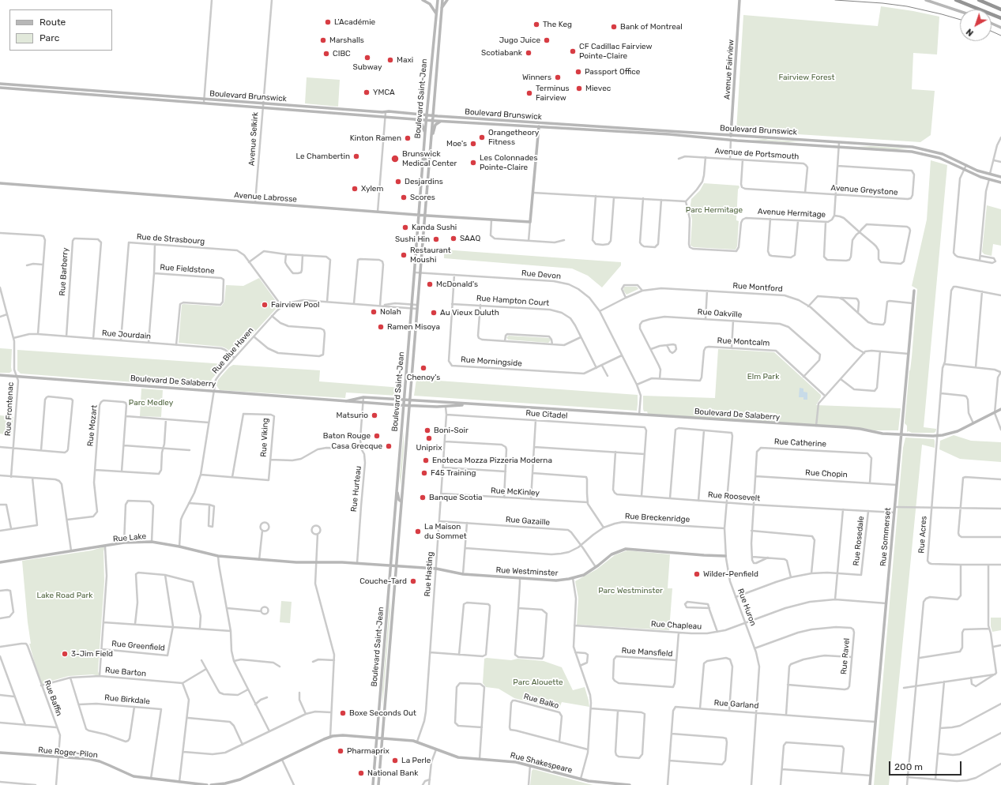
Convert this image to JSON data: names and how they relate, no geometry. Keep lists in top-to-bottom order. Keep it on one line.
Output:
{"streets":{"street":["Avenue Fairview","Boulevard Brunswick","Boulevard Saint-Jean","Avenue Selkirk","Avenue de Portsmouth","Avenue Greystone","Avenue Labrosse","Avenue Hermitage","Rue de Strasbourg","Rue Fieldstone","Rue Barberry","Rue Devon","Rue Montford","Rue Hampton Court","Rue Oakville","Rue Jourdain","Rue Montcalm","Rue Blue Haven","Rue Morningside","Boulevard De Salaberry","Rue Frontenac","Rue Citadel","Rue Mozart","Rue Viking","Rue Catherine","Rue Chopin","Rue Hurteau","Rue McKinley","Rue Roosevelt","Rue Breckenridge","Rue Gazaille","Rue Acres","Rue Sommerset","Rue Lake","Rue Rosedale","Rue Westminster","Rue Hasting","Rue Huron","Rue Chapleau","Rue Greenfield","Rue Mansfield","Rue Ravel","Rue Barton","Rue Baffin","Rue Birkdale","Rue Balko","Rue Garland","Rue Roger-Pilon","Rue Shakespeare"]},"crossings":[["Avenue Fairview","Boulevard Brunswick"],["Boulevard Brunswick","Boulevard Saint-Jean"],["Boulevard Brunswick","Avenue Selkirk"],["Boulevard Brunswick","Avenue Hermitage"],["Boulevard Saint-Jean","Avenue Labrosse"],["Boulevard Saint-Jean","Rue Devon"],["Boulevard Saint-Jean","Rue Blue Haven"],["Boulevard Saint-Jean","Boulevard De Salaberry"],["Boulevard Saint-Jean","Rue Lake"],["Boulevard Saint-Jean","Rue Westminster"],["Boulevard Saint-Jean","Rue Shakespeare"],["Avenue Selkirk","Avenue Labrosse"],["Avenue de Portsmouth","Avenue Greystone"],["Avenue Greystone","Avenue Hermitage"],["Rue de Strasbourg","Rue Jourdain"],["Rue de Strasbourg","Rue Blue Haven"],["Rue Fieldstone","Rue Jourdain"],["Rue Barberry","Rue Jourdain"],["Rue Devon","Rue Montford"],["Rue Devon","Rue Montcalm"],["Rue Devon","Rue Morningside"],["Rue Devon","Boulevard De Salaberry"],["Rue Hampton Court","Rue Morningside"],["Rue Oakville","Rue Montcalm"],["Rue Jourdain","Rue Blue Haven"],["Rue Jourdain","Rue Frontenac"],["Rue Blue Haven","Boulevard De Salaberry"],["Rue Blue Haven","Rue Viking"],["Rue Blue Haven","Rue Lake"],["Boulevard De Salaberry","Rue Frontenac"],["Boulevard De Salaberry","Rue Hurteau"],["Boulevard De Salaberry","Rue Acres"],["Boulevard De Salaberry","Rue Sommerset"],["Boulevard De Salaberry","Rue Hasting"],["Rue Citadel","Rue Hasting"],["Rue Catherine","Rue Chopin"],["Rue Catherine","Rue Roosevelt"],["Rue Chopin","Rue Sommerset"],["Rue Hurteau","Rue Lake"],["Rue McKinley","Rue Hasting"],["Rue Roosevelt","Rue Sommerset"],["Rue Roosevelt","Rue Rosedale"],["Rue Roosevelt","Rue Huron"],["Rue Breckenridge","Rue Gazaille"],["Rue Breckenridge","Rue Huron"],["Rue Gazaille","Rue Westminster"],["Rue Gazaille","Rue Hasting"],["Rue Sommerset","Rue Chapleau"],["Rue Sommerset","Rue Garland"],["Rue Lake","Rue Westminster"],["Rue Rosedale","Rue Huron"],["Rue Westminster","Rue Hasting"],["Rue Westminster","Rue Huron"],["Rue Hasting","Rue Shakespeare"],["Rue Huron","Rue Chapleau"],["Rue Huron","Rue Ravel"],["Rue Huron","Rue Garland"],["Rue Chapleau","Rue Mansfield"],["Rue Barton","Rue Baffin"],["Rue Baffin","Rue Roger-Pilon"],["Rue Birkdale","Rue Roger-Pilon"]],"parks":["Fairview Forest","Parc Hermitage","Elm Park","Parc Medley","Parc Westminster","Lake Road Park","Parc Alouette"],"places":["L'Académie","The Keg","Bank of Montreal","Marshalls","Jugo Juice","CF Cadillac Fairview Pointe-Claire","Scotiabank","CIBC","Subway","Maxi","Passport Office","Winners","Mievec","YMCA","Terminus Fairview","Orangetheory Fitness","Kinton Ramen","Moe's","Le Chambertin","Brunswick Medical Center","Les Colonnades Pointe-Claire","Desjardins","Xylem","Scores","Kanda Sushi","SAAQ","Sushi Hin","Restaurant Moushi","McDonald's","Fairview Pool","Nolah","Au Vieux Duluth","Ramen Misoya","Chenoy's","Matsurio","Boni-Soir","Baton Rouge","Uniprix","Casa Grecque","Enoteca Mozza Pizzeria Moderna","F45 Training","Banque Scotia","La Maison du Sommet","Wilder-Penfield","Couche-Tard","3-Jim Field","Boxe Seconds Out","Pharmaprix","La Perle","National Bank"],"legend":["Route","Parc"],"scale_bar":"200 m","north":"bottom left"}
